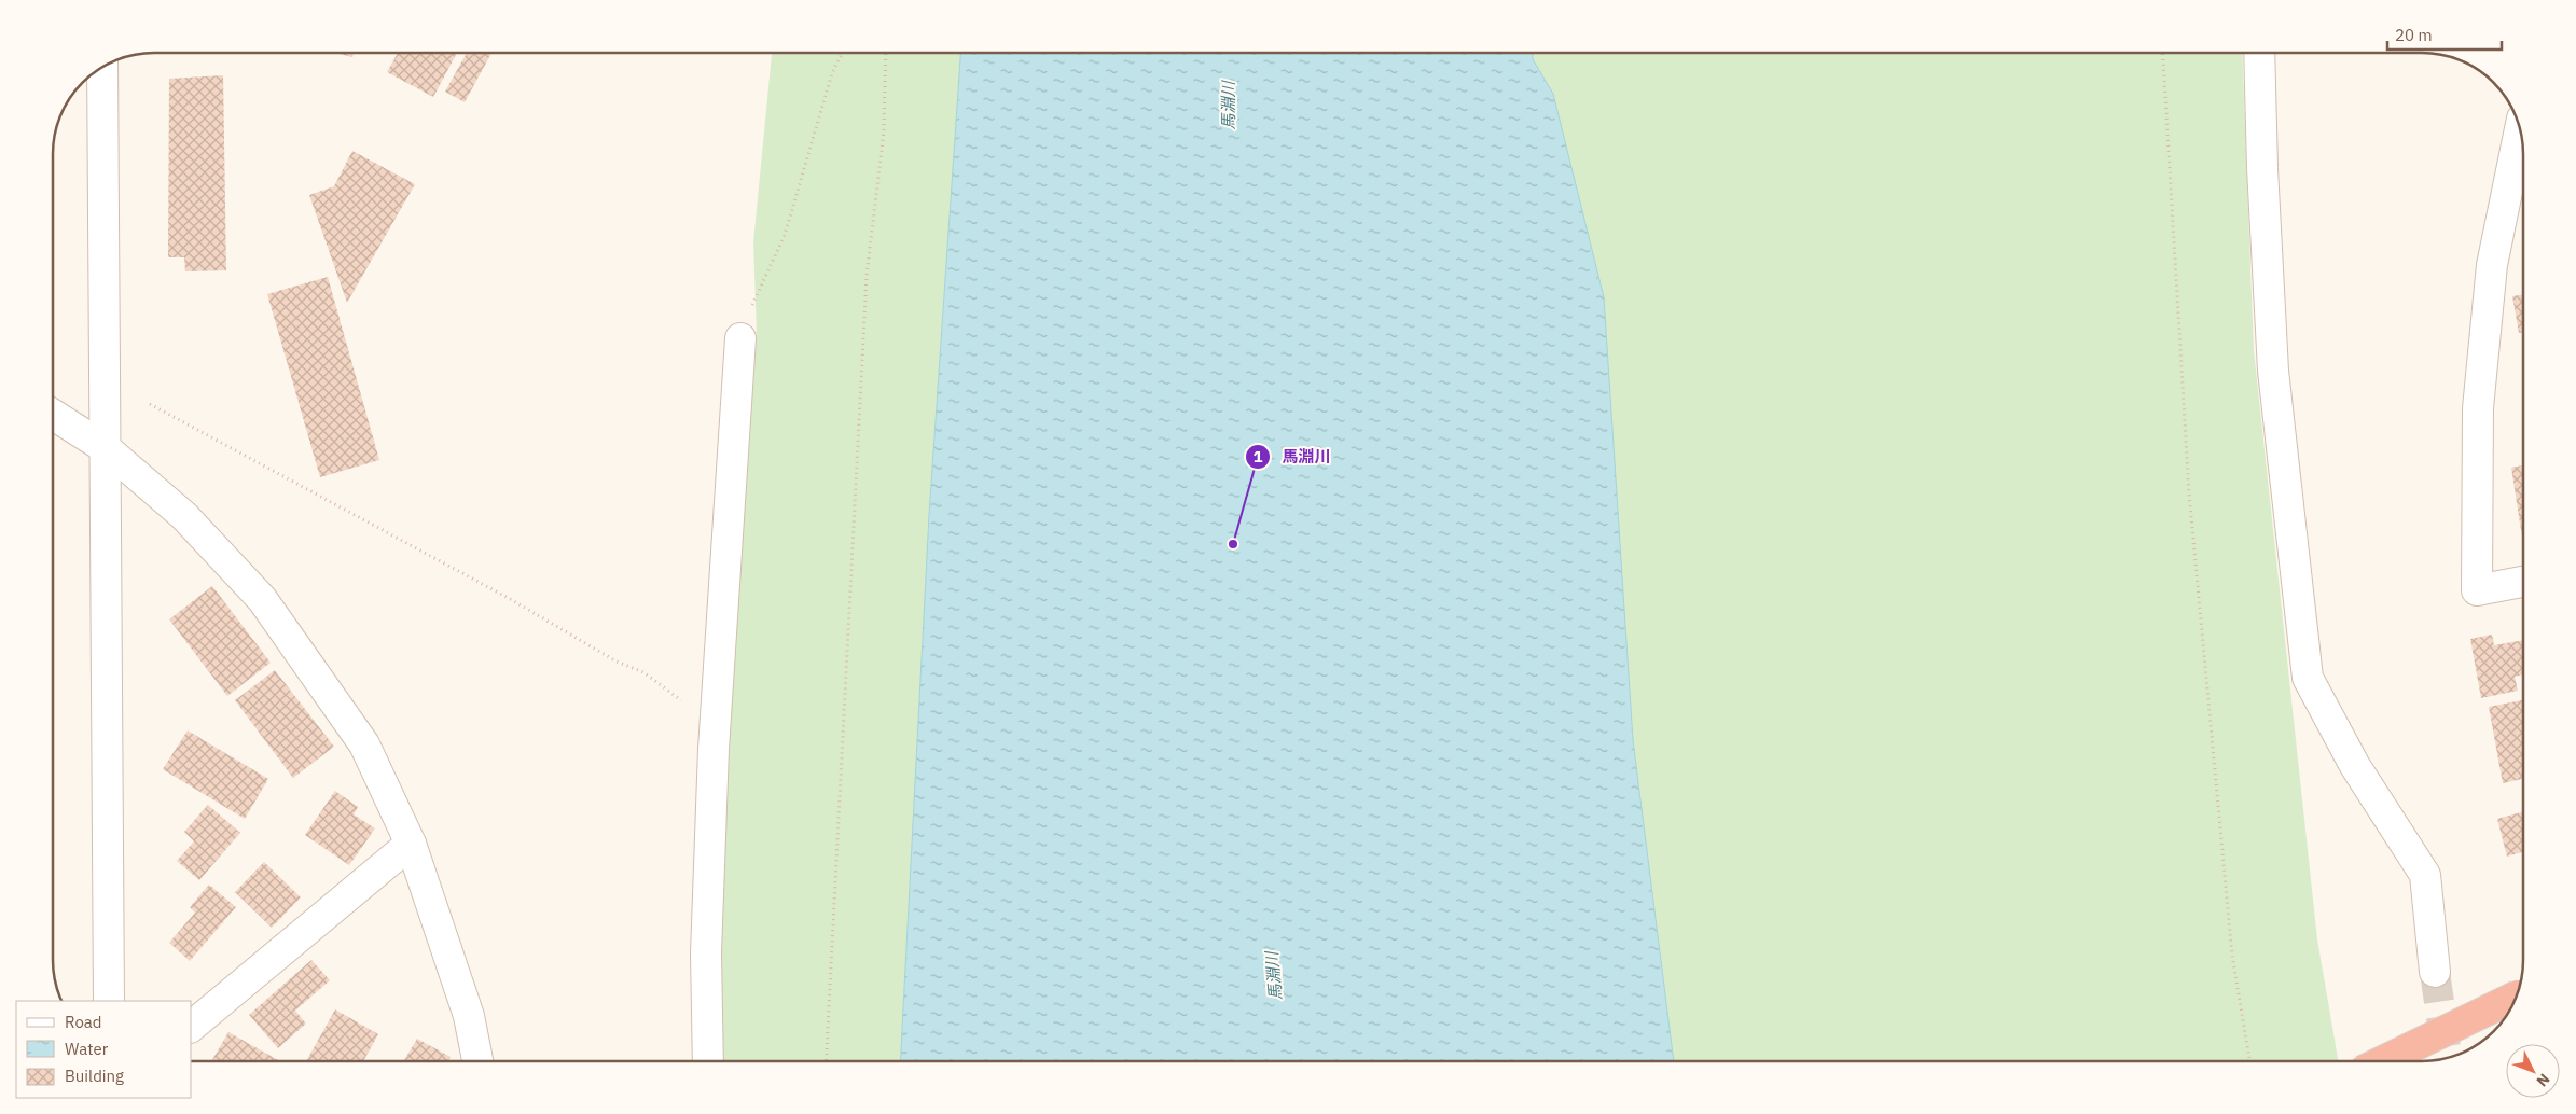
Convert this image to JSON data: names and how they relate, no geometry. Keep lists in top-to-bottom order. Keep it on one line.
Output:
{"water":["馬淵川"],"places":["馬淵川"],"legend":["Road","Water","Building"],"scale_bar":"20 m","north":"bottom right"}
